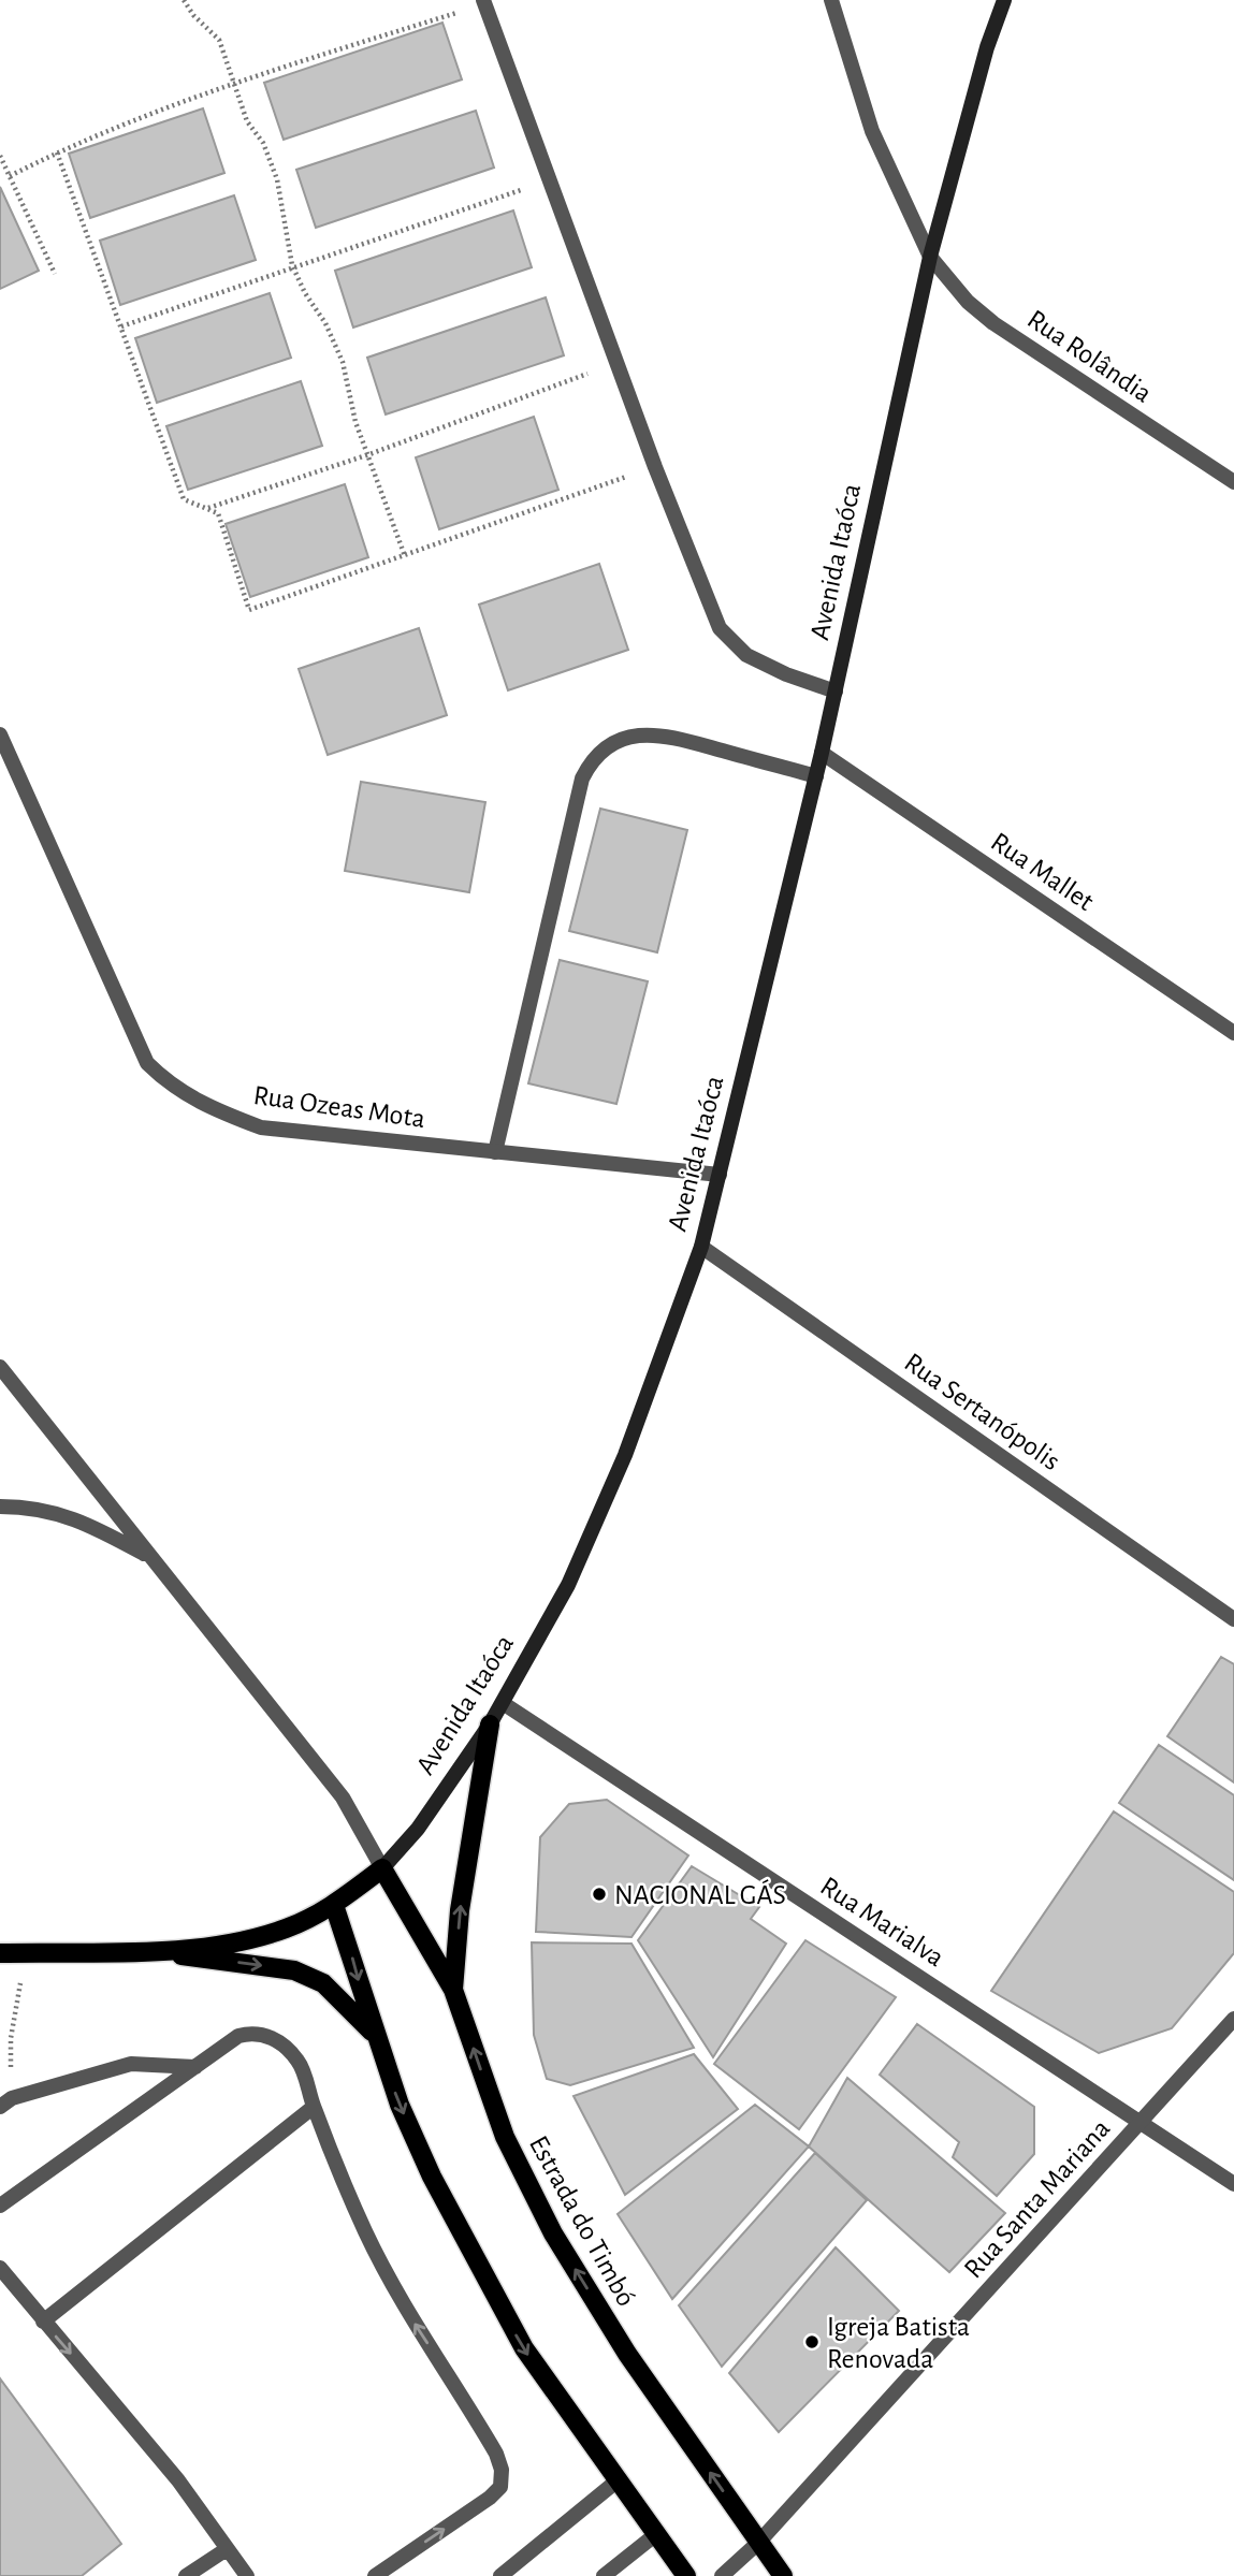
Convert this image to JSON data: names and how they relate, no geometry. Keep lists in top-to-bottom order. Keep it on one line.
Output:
{"streets":{"main road":["Avenida Itaóca","Estrada do Timbó"],"street":["Rua Rolândia","Rua Mallet","Rua Ozeas Mota","Rua Sertanópolis","Rua Marialva","Rua Santa Mariana"]},"crossings":[["Rua Rolândia","Avenida Itaóca"],["Avenida Itaóca","Rua Mallet"],["Avenida Itaóca","Rua Ozeas Mota"],["Avenida Itaóca","Rua Sertanópolis"],["Avenida Itaóca","Rua Marialva"],["Avenida Itaóca","Estrada do Timbó"],["Rua Marialva","Rua Santa Mariana"],["Rua Santa Mariana","Estrada do Timbó"]],"places":["NACIONAL GÁS","Igreja Batista Renovada"]}
